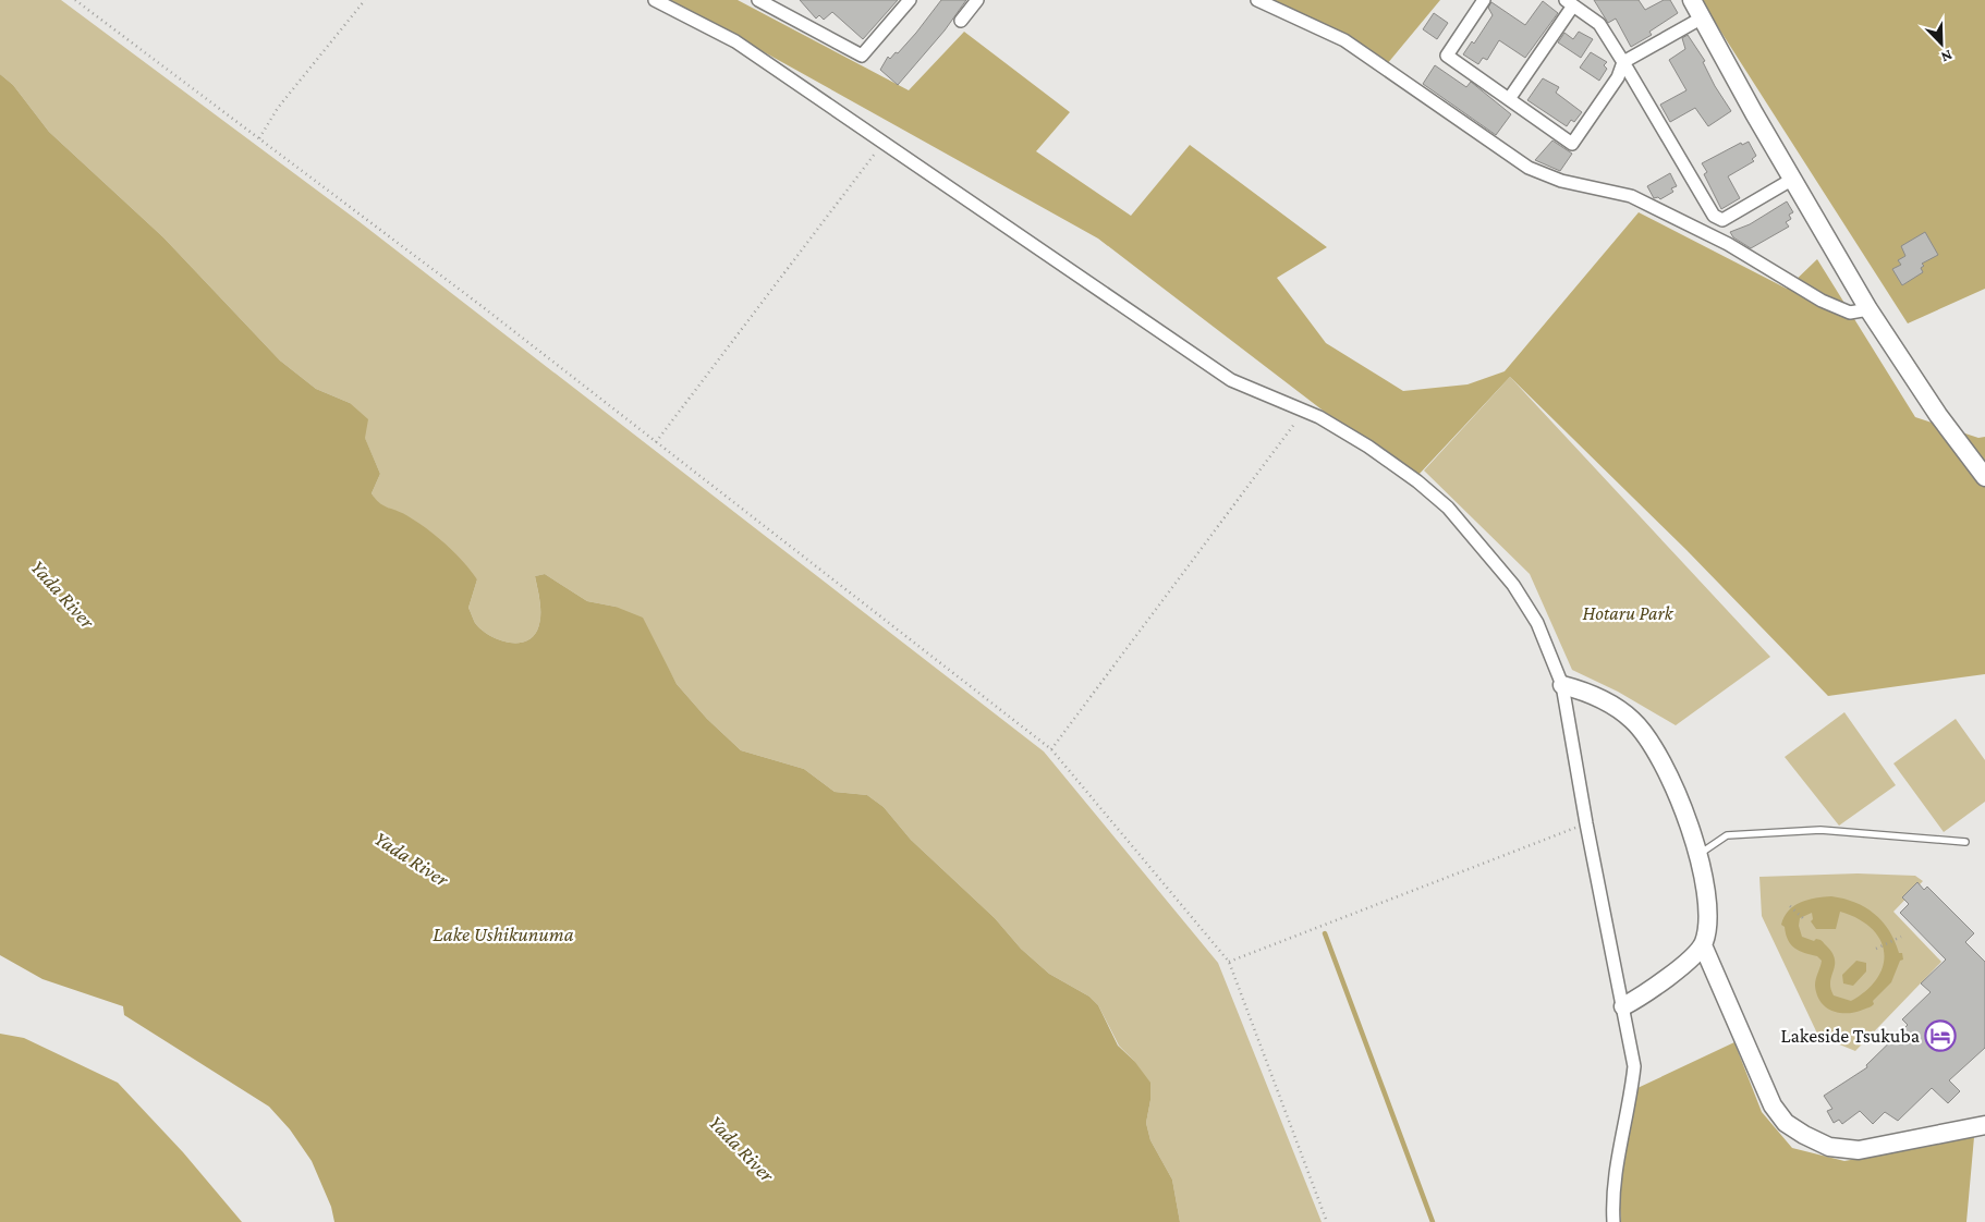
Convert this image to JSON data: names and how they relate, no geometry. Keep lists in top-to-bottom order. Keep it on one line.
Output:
{"water":["Yada River","Lake Ushikunuma"],"parks":["Hotaru Park"],"places":{"hotel":["Lakeside Tsukuba"]},"north":"bottom right"}
